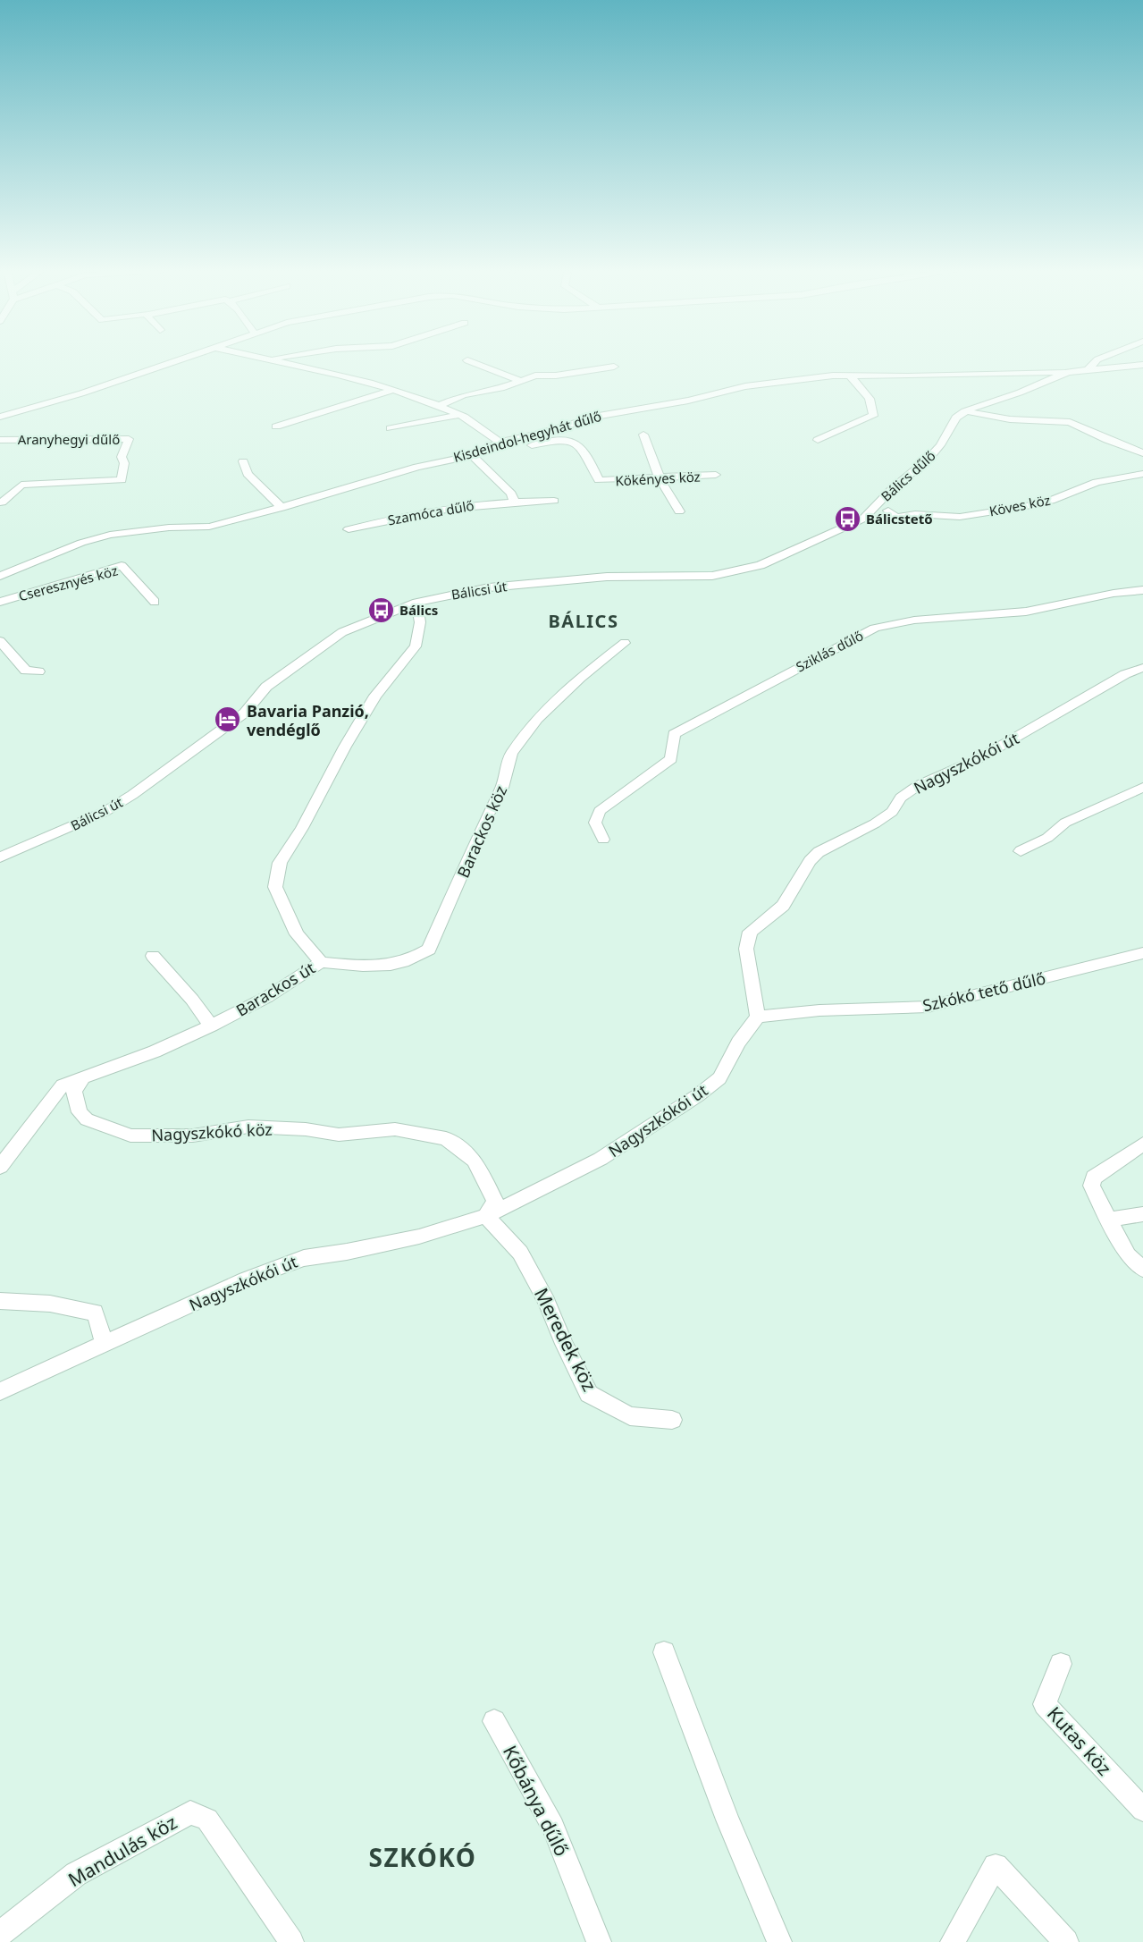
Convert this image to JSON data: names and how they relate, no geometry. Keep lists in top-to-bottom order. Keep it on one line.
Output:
{"streets":{"street":["Kisdeindol-hegyhát dűlő","Aranyhegyi dűlő","Bálics dűlő","Kökényes köz","Köves köz","Szamóca dűlő","Cseresznyés köz","Bálicsi út","Sziklás dűlő","Nagyszkókói út","Barackos köz","Barackos út","Szkókó tető dűlő","Nagyszkókó köz","Meredek köz","Kutas köz","Kőbánya dűlő","Mandulás köz"]},"crossings":[["Kisdeindol-hegyhát dűlő","Bálics dűlő"],["Kisdeindol-hegyhát dűlő","Kökényes köz"],["Bálics dűlő","Bálicsi út"],["Köves köz","Bálicsi út"],["Bálicsi út","Barackos út"],["Nagyszkókói út","Szkókó tető dűlő"],["Nagyszkókói út","Nagyszkókó köz"],["Nagyszkókói út","Meredek köz"],["Barackos köz","Barackos út"],["Barackos út","Nagyszkókó köz"],["Nagyszkókó köz","Meredek köz"]],"districts":["BÁLICS","SZKÓKÓ"],"places":{"bus stop":["Bálicstető","Bálics"],"hotel":["Bavaria Panzió, vendéglő"]}}
